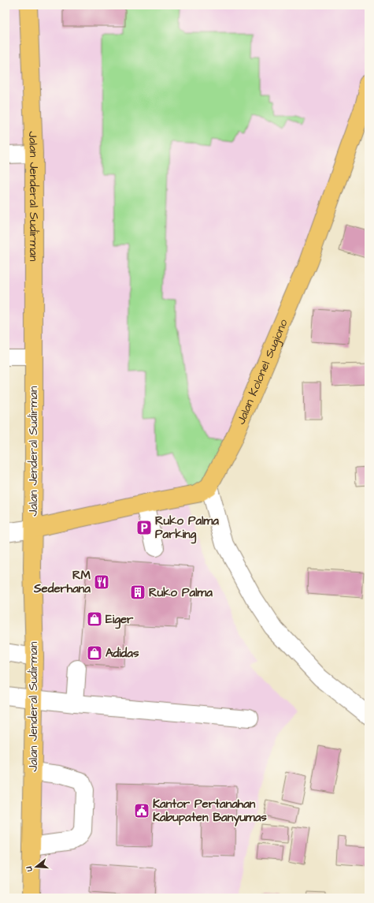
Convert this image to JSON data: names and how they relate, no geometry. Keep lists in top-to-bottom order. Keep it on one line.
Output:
{"streets":{"main road":["Jalan Jenderal Sudirman","Jalan Kolonel Sugiono"]},"places":{"parking":["Ruko Palma Parking"],"restaurant":["RM Sederhana"],"building":["Ruko Palma"],"shop":["Eiger","Adidas"],"public building":["Kantor Pertanahan Kabupaten Banyumas"]},"north":"left"}
